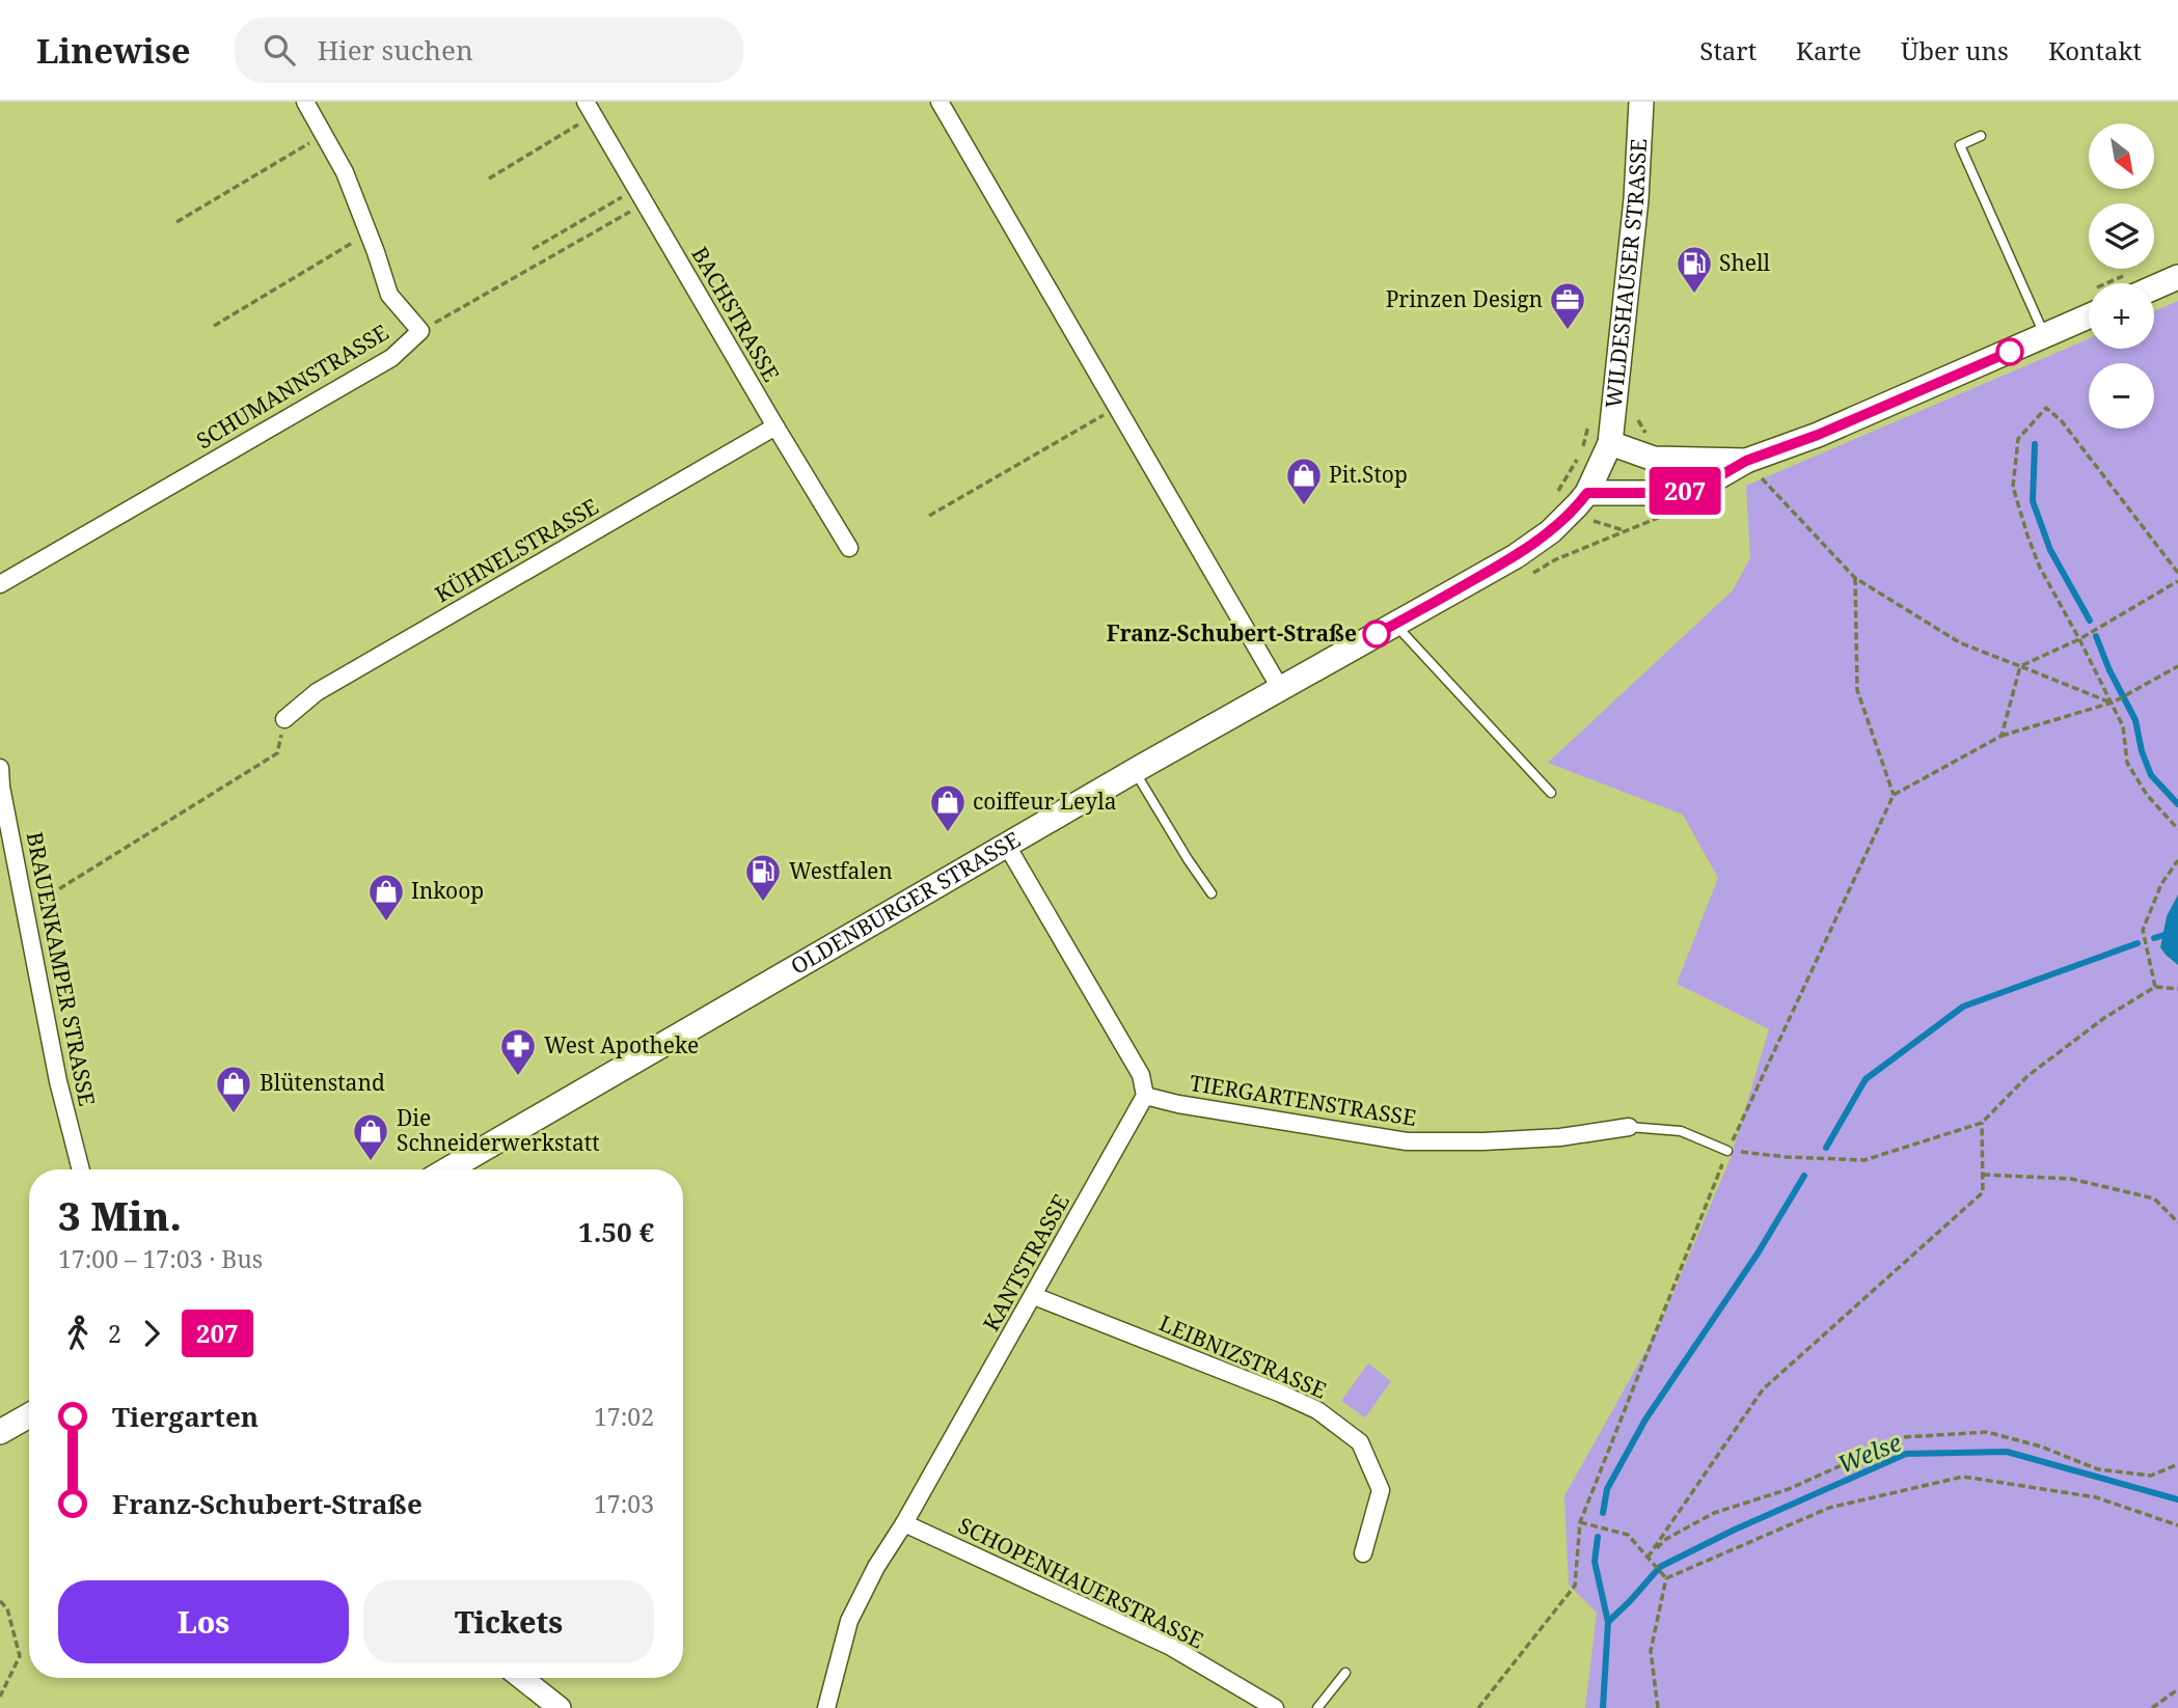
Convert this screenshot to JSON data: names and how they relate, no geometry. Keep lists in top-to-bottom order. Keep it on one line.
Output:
{"streets":{"main road":["WILDESHAUSER STRASSE","OLDENBURGER STRASSE"],"street":["BACHSTRASSE","SCHUMANNSTRASSE","KÜHNELSTRASSE","BRAUENKAMPER STRASSE","TIERGARTENSTRASSE","KANTSTRASSE","LEIBNIZSTRASSE","SCHOPENHAUERSTRASSE"]},"crossings":[["WILDESHAUSER STRASSE","OLDENBURGER STRASSE"],["BACHSTRASSE","KÜHNELSTRASSE"],["TIERGARTENSTRASSE","KANTSTRASSE"],["KANTSTRASSE","LEIBNIZSTRASSE"],["KANTSTRASSE","SCHOPENHAUERSTRASSE"]],"water":["Welse"],"places":{"fuel station":["Shell","Westfalen"],"office":["Prinzen Design"],"shop":["Pit.Stop","coiffeur Leyla","Inkoop","Blütenstand","Die Schneiderwerkstatt"],"other":["Franz-Schubert-Straße"],"pharmacy":["West Apotheke"]},"lines":["bus line 207"],"north":"bottom right","page":{"header":"Linewise","search":"Hier suchen","nav":["Start","Karte","Über uns","Kontakt"],"on_map":"207","map_buttons":["+","−"],"heading":["3 Min.","17:00 – 17:03 · Bus","1.50 €"],"legs":["2","207"],"list":[{"name":"Tiergarten","value":"17:02"},{"name":"Franz-Schubert-Straße","value":"17:03"}],"buttons":["Los","Tickets"]}}
